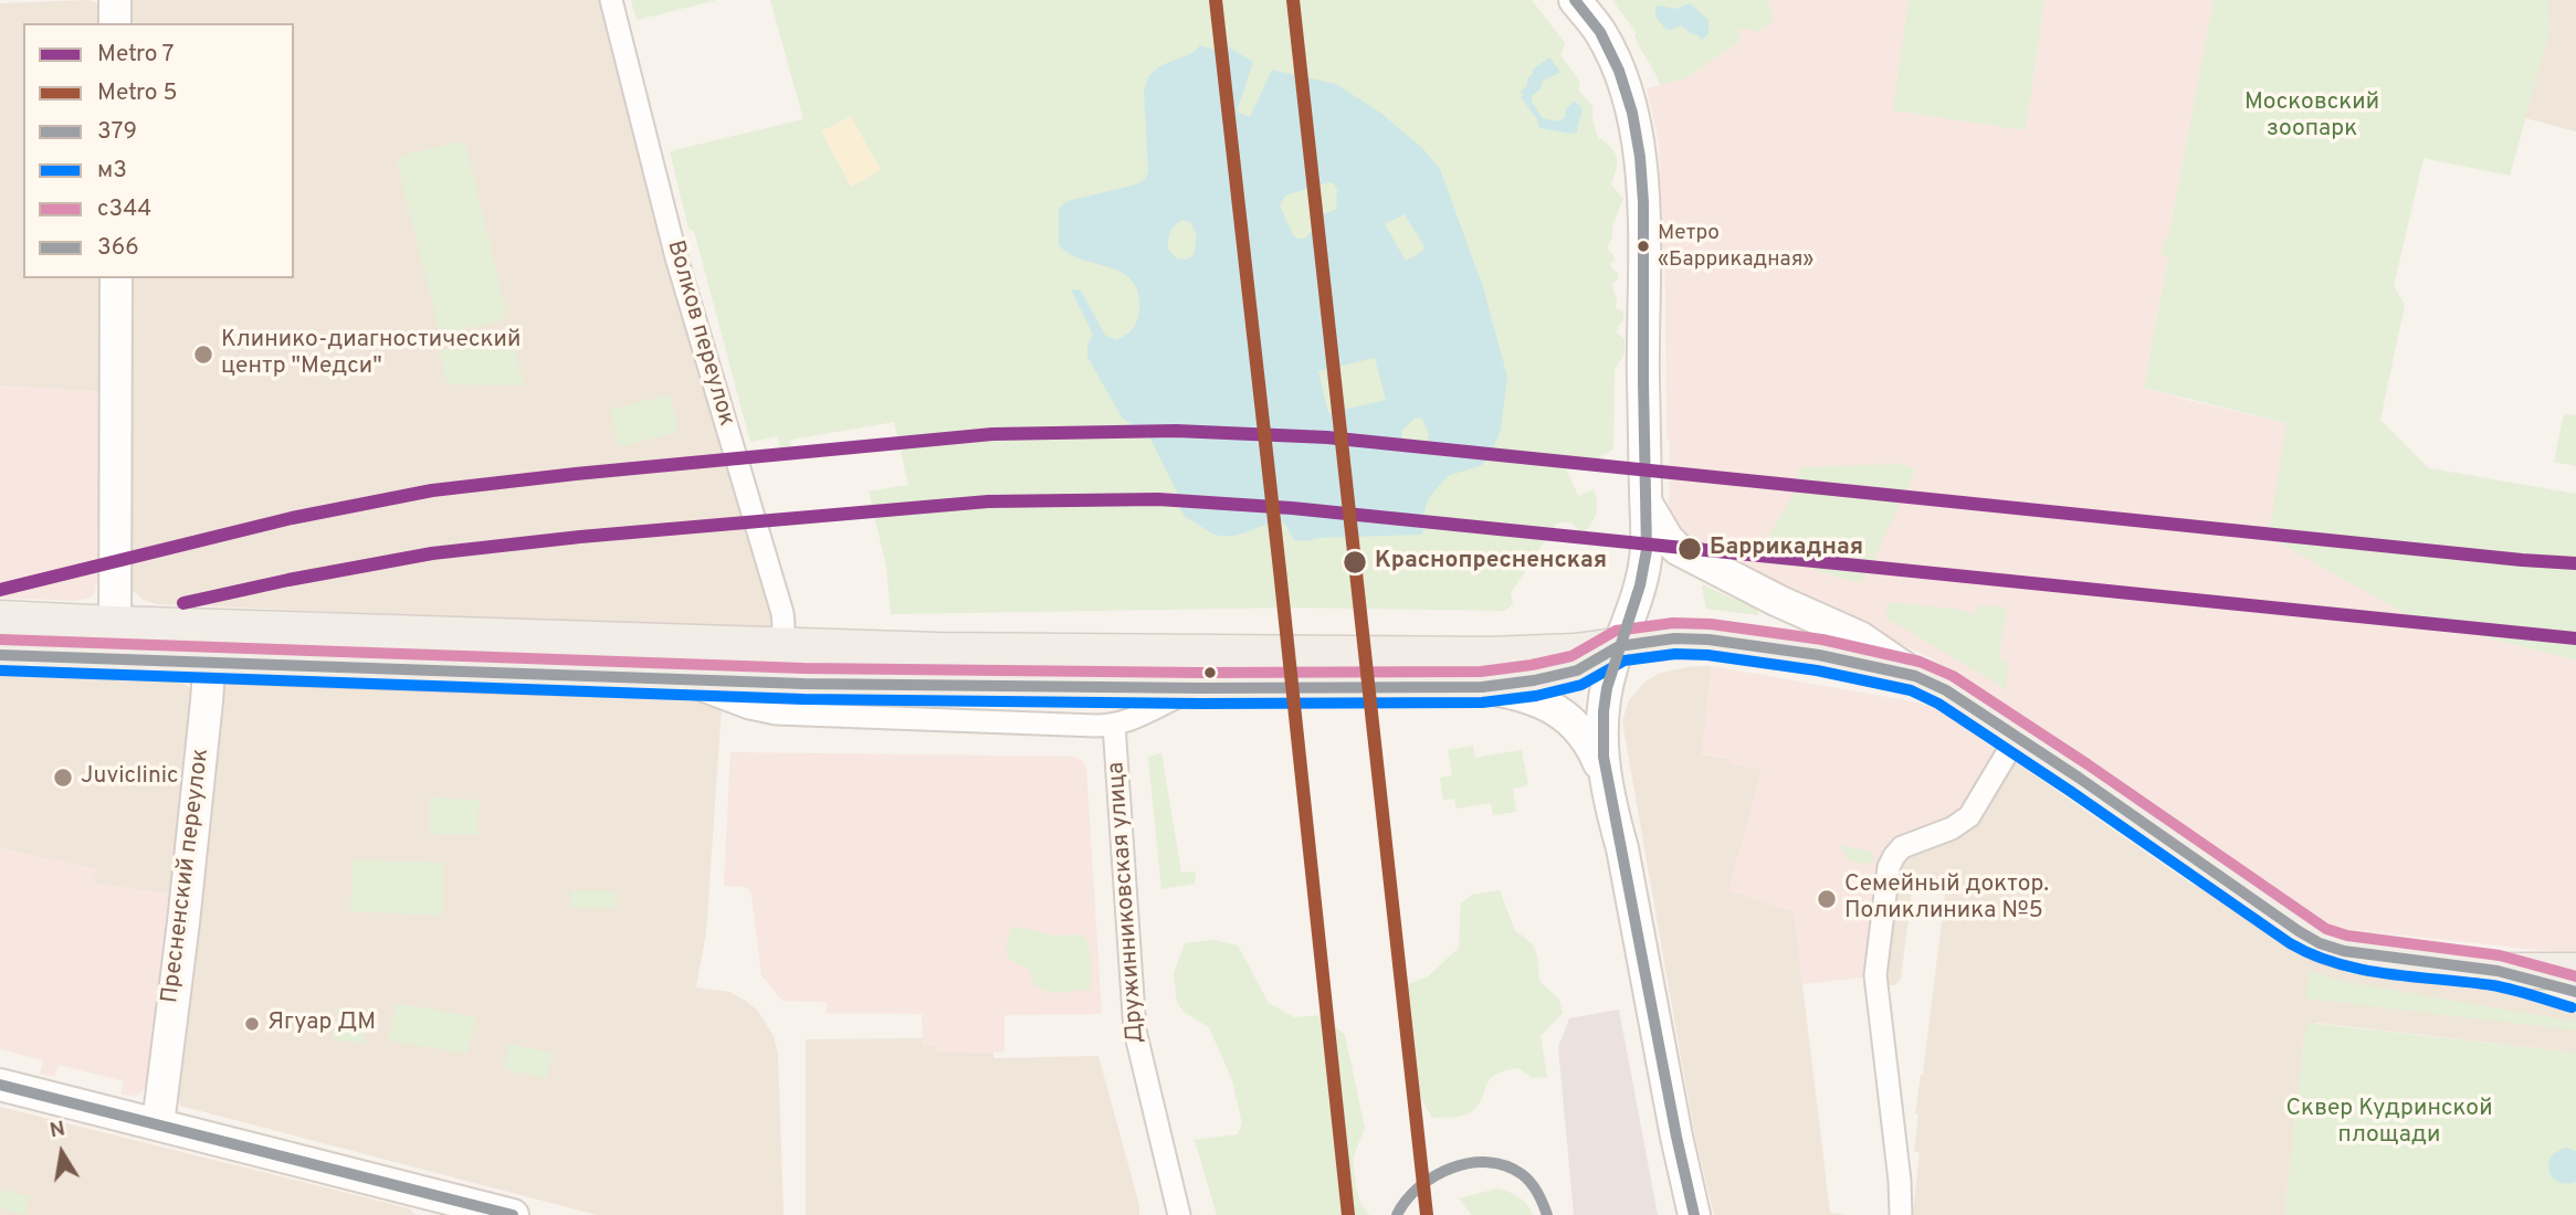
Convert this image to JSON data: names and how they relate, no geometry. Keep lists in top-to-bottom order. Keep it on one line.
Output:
{"streets":{"main road":["Пресненский переулок"],"street":["Волков переулок","Дружинниковская улица"]},"parks":["Московский зоопарк","Сквер Кудринской площади"],"places":["Метро «Баррикадная»","Клинико-диагностический центр \"Медси\"","Баррикадная","Краснопресненская","Juviclinic","Семейный доктор. Поликлиника №5","Ягуар ДМ"],"lines":["metro line 5","transit line 366","metro line 7","transit line с344","transit line 379","transit line м3"],"legend":["Metro 7","Metro 5","379","м3","с344","366"],"north":"top"}
